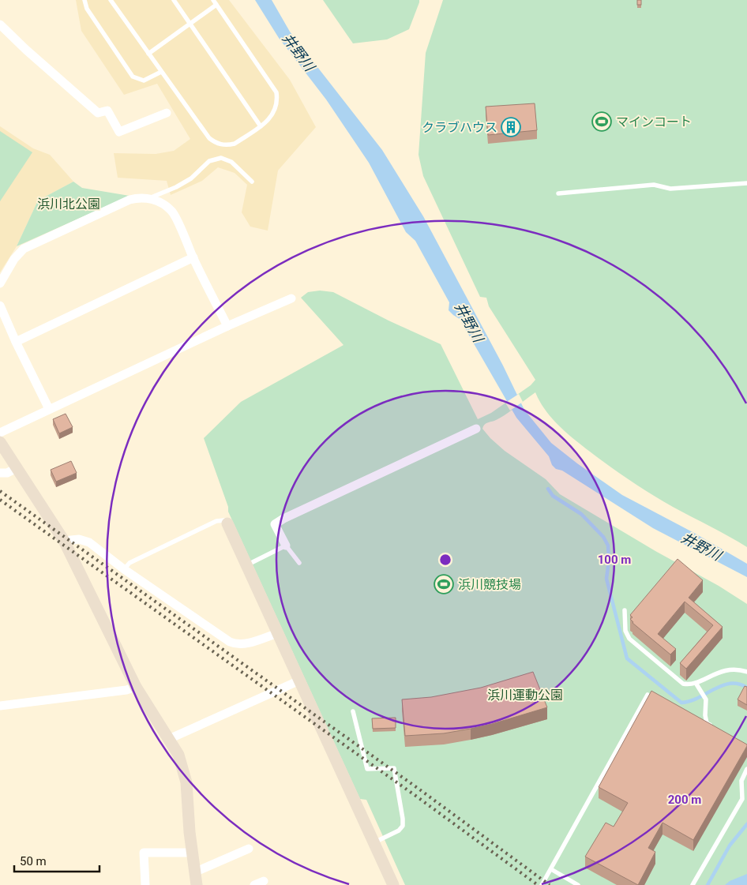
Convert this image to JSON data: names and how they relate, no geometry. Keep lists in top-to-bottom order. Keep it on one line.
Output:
{"water":["井野川"],"parks":["浜川北公園","浜川運動公園"],"places":{"sports":["マインコート","浜川競技場"],"building":["クラブハウス"]},"scale_bar":"50 m","rings":["100 m","200 m"]}
